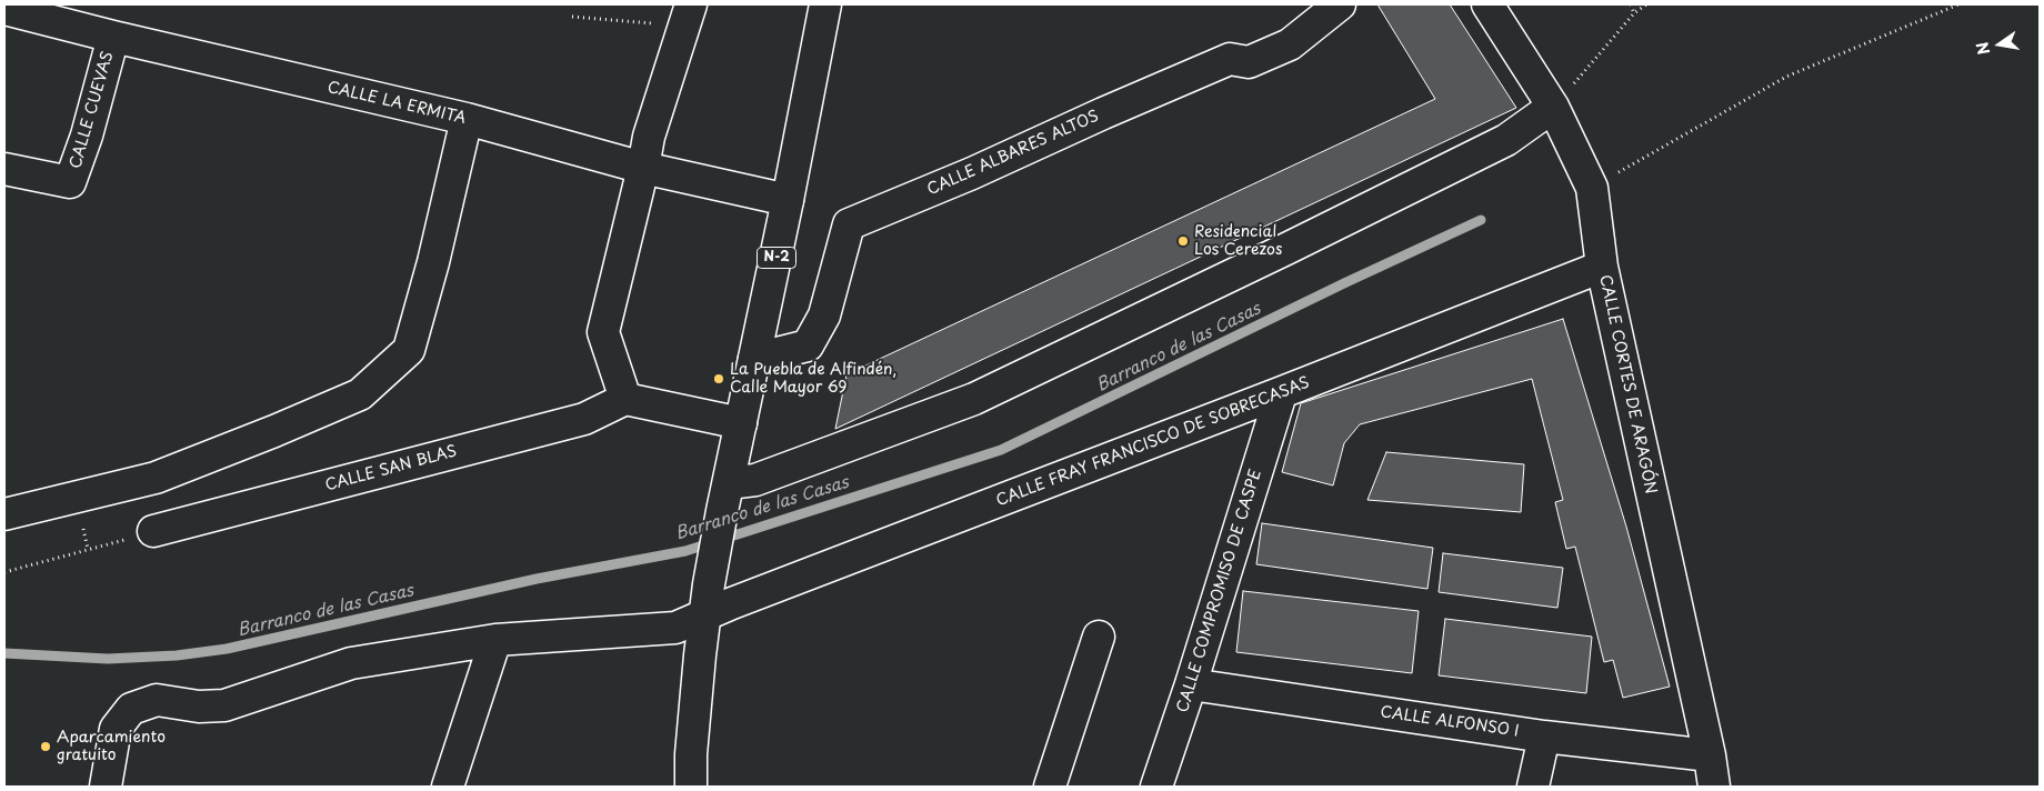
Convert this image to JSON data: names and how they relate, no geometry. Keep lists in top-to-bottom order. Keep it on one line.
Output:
{"streets":{"main road":["CALLE LA ERMITA","CALLE CUEVAS","CALLE ALBARES ALTOS","N-2","CALLE CORTES DE ARAGÓN","CALLE FRAY FRANCISCO DE SOBRECASAS","CALLE SAN BLAS","CALLE COMPROMISO DE CASPE","CALLE ALFONSO I"]},"crossings":[["CALLE LA ERMITA","CALLE CUEVAS"],["CALLE LA ERMITA","N-2"],["CALLE ALBARES ALTOS","N-2"],["N-2","CALLE FRAY FRANCISCO DE SOBRECASAS"],["CALLE CORTES DE ARAGÓN","CALLE FRAY FRANCISCO DE SOBRECASAS"],["CALLE CORTES DE ARAGÓN","CALLE ALFONSO I"],["CALLE FRAY FRANCISCO DE SOBRECASAS","CALLE COMPROMISO DE CASPE"],["CALLE COMPROMISO DE CASPE","CALLE ALFONSO I"]],"water":["Barranco de las Casas"],"places":["Residencial Los Cerezos","La Puebla de Alfindén, Calle Mayor 69","Aparcamiento gratuito"],"north":"left"}
